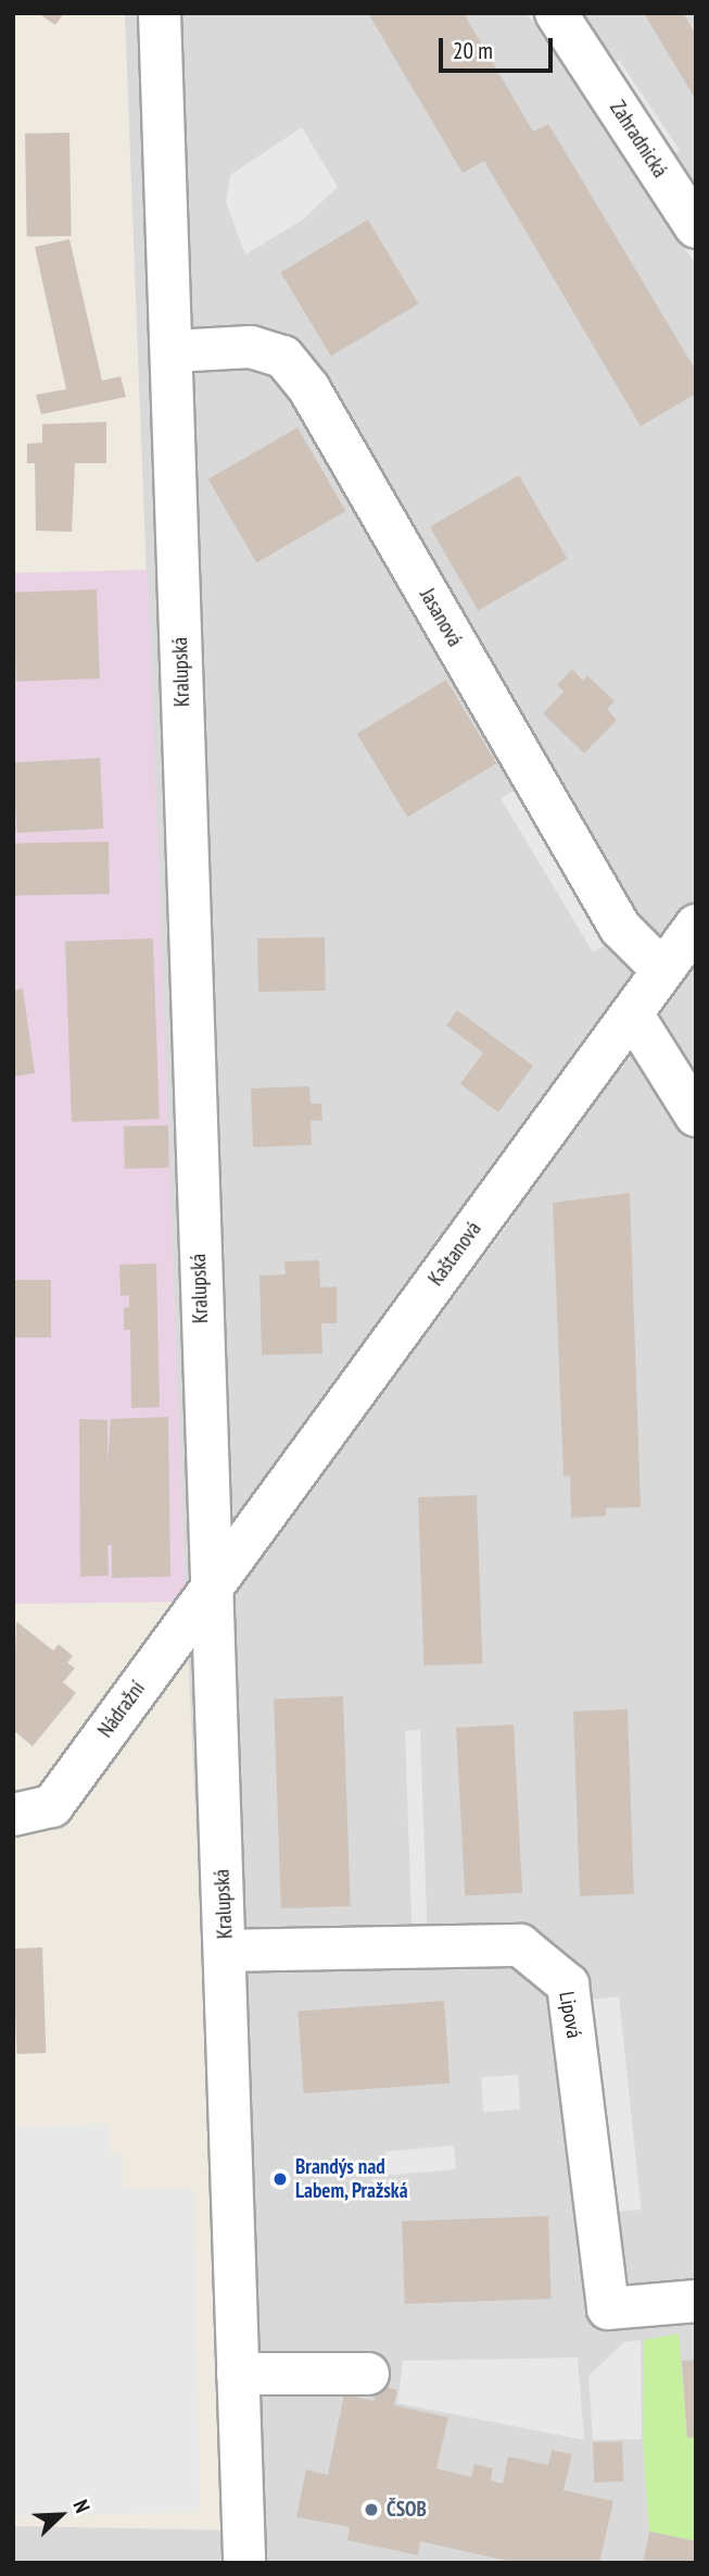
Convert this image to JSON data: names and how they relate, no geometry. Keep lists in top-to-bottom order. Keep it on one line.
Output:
{"streets":{"street":["Zahradnická","Jasanová","Kralupská","Kaštanová","Nádražní","Lipová"]},"crossings":[["Jasanová","Kralupská"],["Jasanová","Kaštanová"],["Kralupská","Kaštanová"],["Kralupská","Nádražní"],["Kralupská","Lipová"],["Kaštanová","Nádražní"]],"places":["Brandýs nad Labem, Pražská","ČSOB"],"scale_bar":"20 m","north":"top right"}
